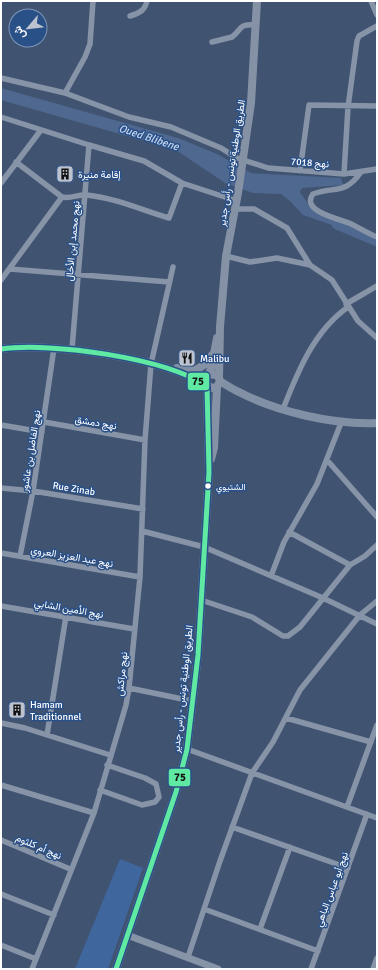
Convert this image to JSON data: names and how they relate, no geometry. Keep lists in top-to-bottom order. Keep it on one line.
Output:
{"streets":{"main road":["الطريق الوطنية تونس - رأس جدير"],"street":["نهج 7018","نهج محمد إبن الأخال","نهج دمشق","نهج الفاضل بن عاشور","Rue Zinab","نهج عبد العزيز العروي","نهج الأمين الشابي","نهج مراكش","نهج أم كلثوم","نهج أبو عباس الباهي"]},"crossings":[["نهج 7018","الطريق الوطنية تونس - رأس جدير"],["نهج دمشق","نهج الفاضل بن عاشور"],["نهج دمشق","نهج مراكش"],["نهج الفاضل بن عاشور","Rue Zinab"],["نهج الفاضل بن عاشور","نهج عبد العزيز العروي"],["Rue Zinab","نهج مراكش"],["نهج عبد العزيز العروي","نهج مراكش"],["نهج الأمين الشابي","نهج مراكش"],["نهج مراكش","نهج أم كلثوم"]],"water":["Oued Blibene"],"places":{"building":["إقامة منيرة","Hamam Traditionnel"],"restaurant":["Malibu"],"other":["الشتيوي"]},"lines":["transit line 75"],"north":"bottom left"}
